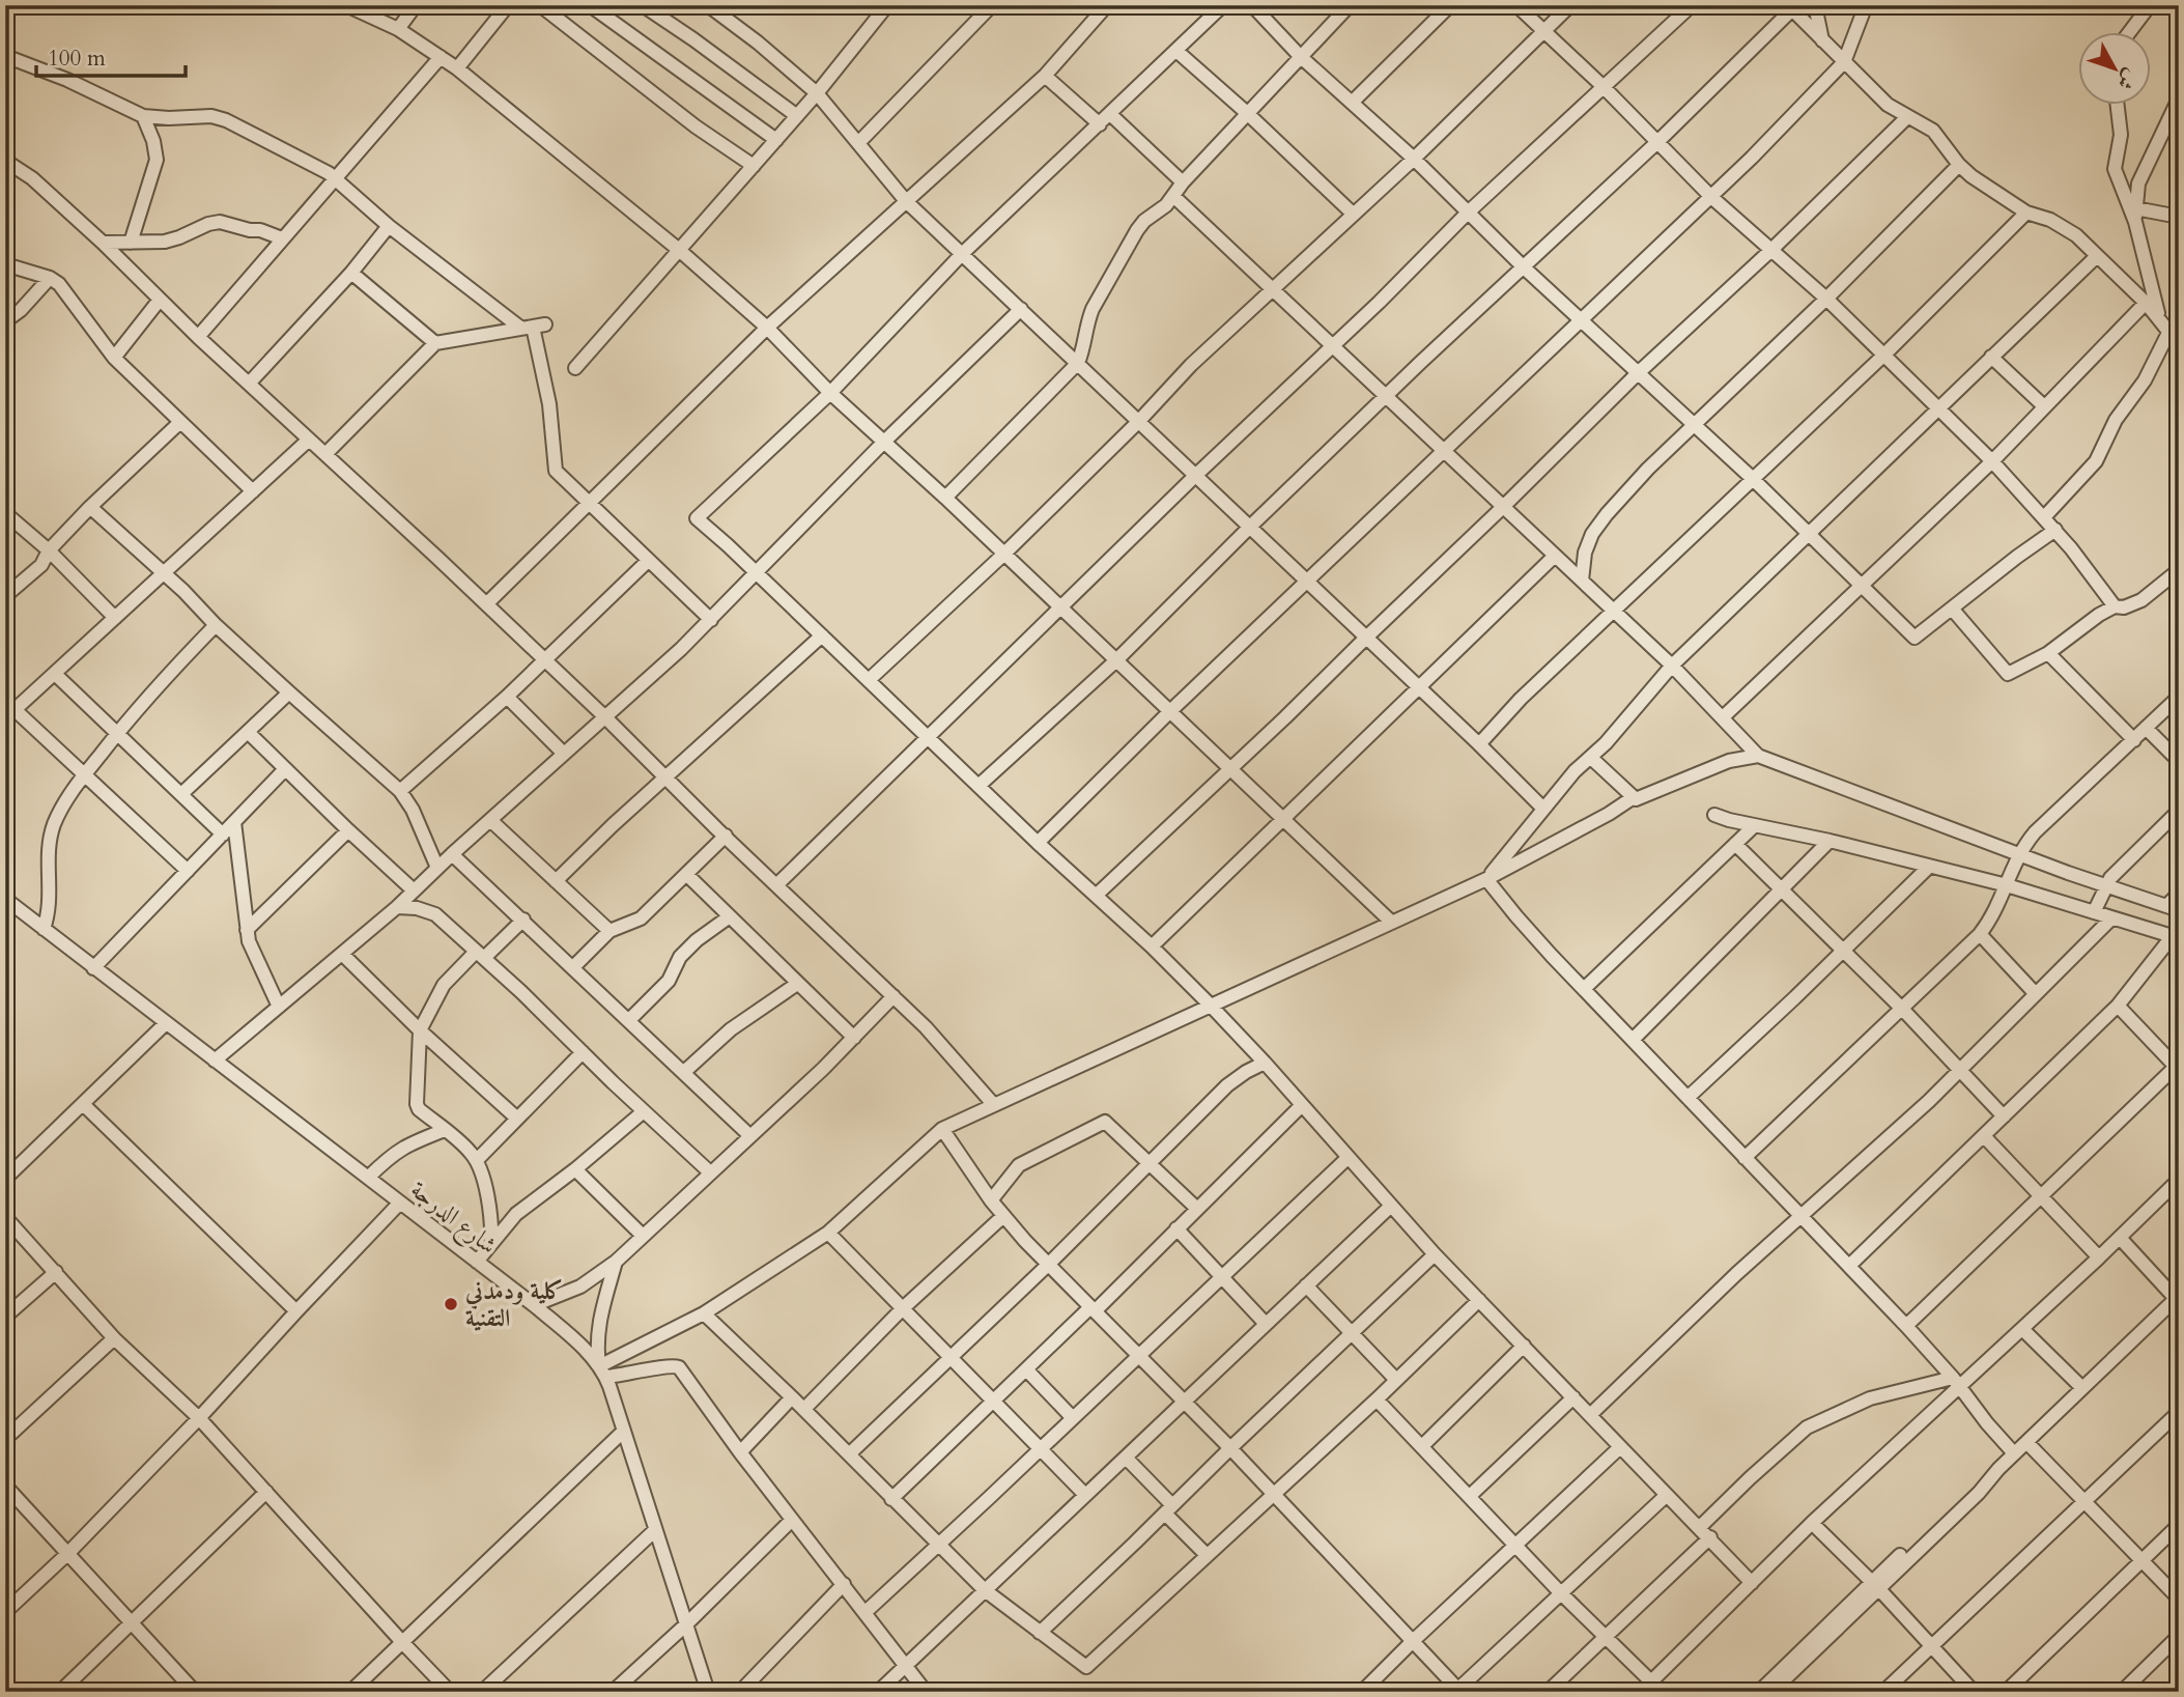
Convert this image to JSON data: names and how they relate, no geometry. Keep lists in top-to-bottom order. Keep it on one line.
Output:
{"streets":{"street":["شارع الدرجة"]},"places":["كلية ودمدني التقنية"],"scale_bar":"100 m","north":"bottom right"}
